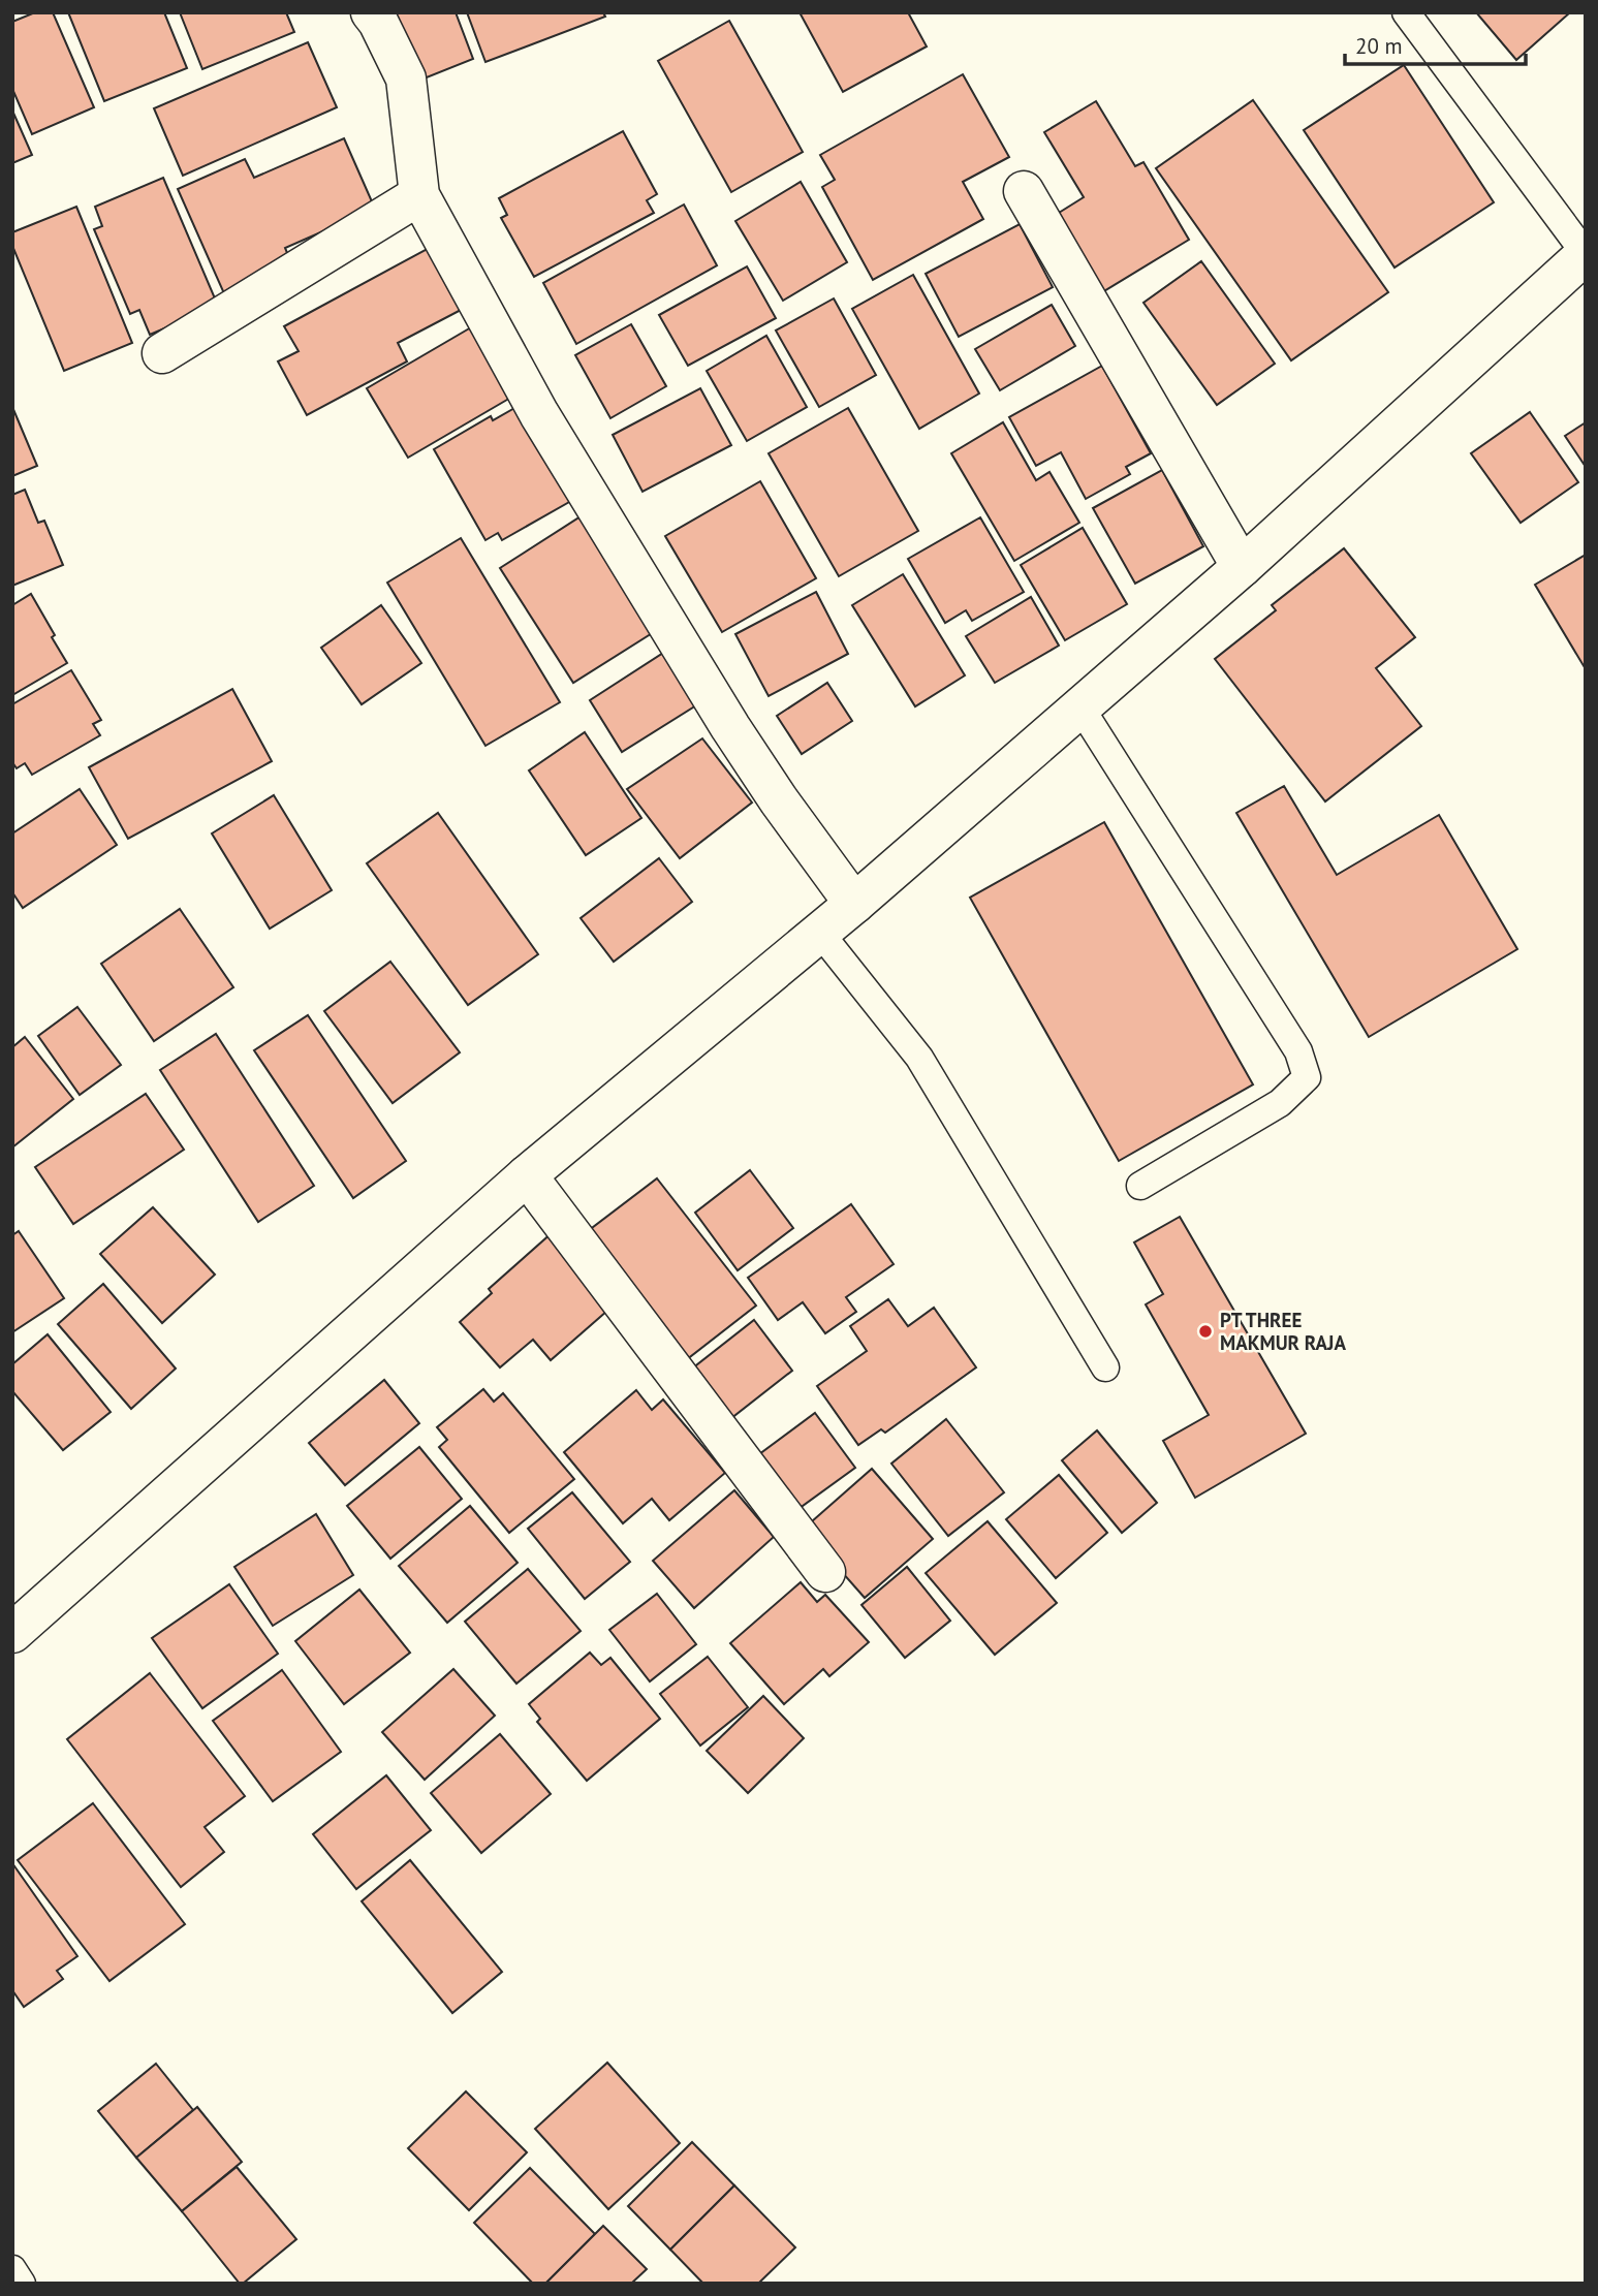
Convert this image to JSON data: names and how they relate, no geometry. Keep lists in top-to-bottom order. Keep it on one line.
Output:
{"places":["PT THREE MAKMUR RAJA"],"scale_bar":"20 m"}
